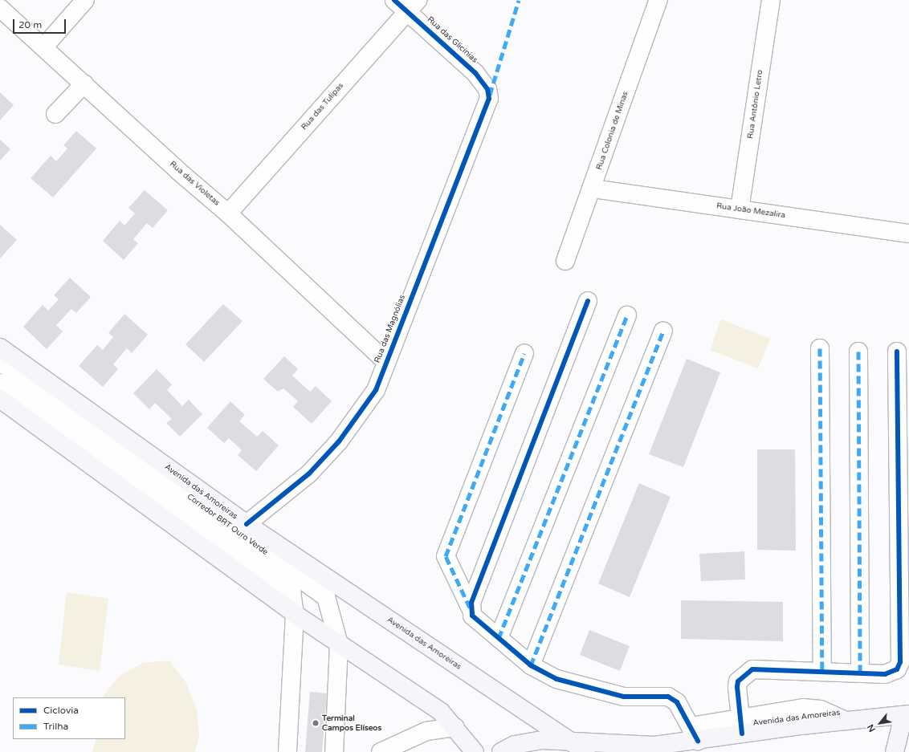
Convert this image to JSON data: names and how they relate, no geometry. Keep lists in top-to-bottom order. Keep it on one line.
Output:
{"streets":{"main road":["Avenida das Amoreiras"],"street":["Rua das Glicínias","Rua Antônio Letro","Rua das Tulipas","Rua Colonia de Minas","Rua das Violetas","Rua João Mezalira","Rua das Magnólias","Corredor BRT Ouro Verde"]},"crossings":[["Rua das Glicínias","Rua das Tulipas"],["Rua das Glicínias","Rua das Magnólias"],["Rua Antônio Letro","Rua João Mezalira"],["Rua das Tulipas","Rua das Violetas"],["Rua Colonia de Minas","Rua João Mezalira"],["Rua das Violetas","Rua das Magnólias"],["Rua das Magnólias","Avenida das Amoreiras"]],"places":["Terminal Campos Elíseos"],"legend":["Ciclovia","Trilha"],"scale_bar":"20 m","north":"bottom left"}
